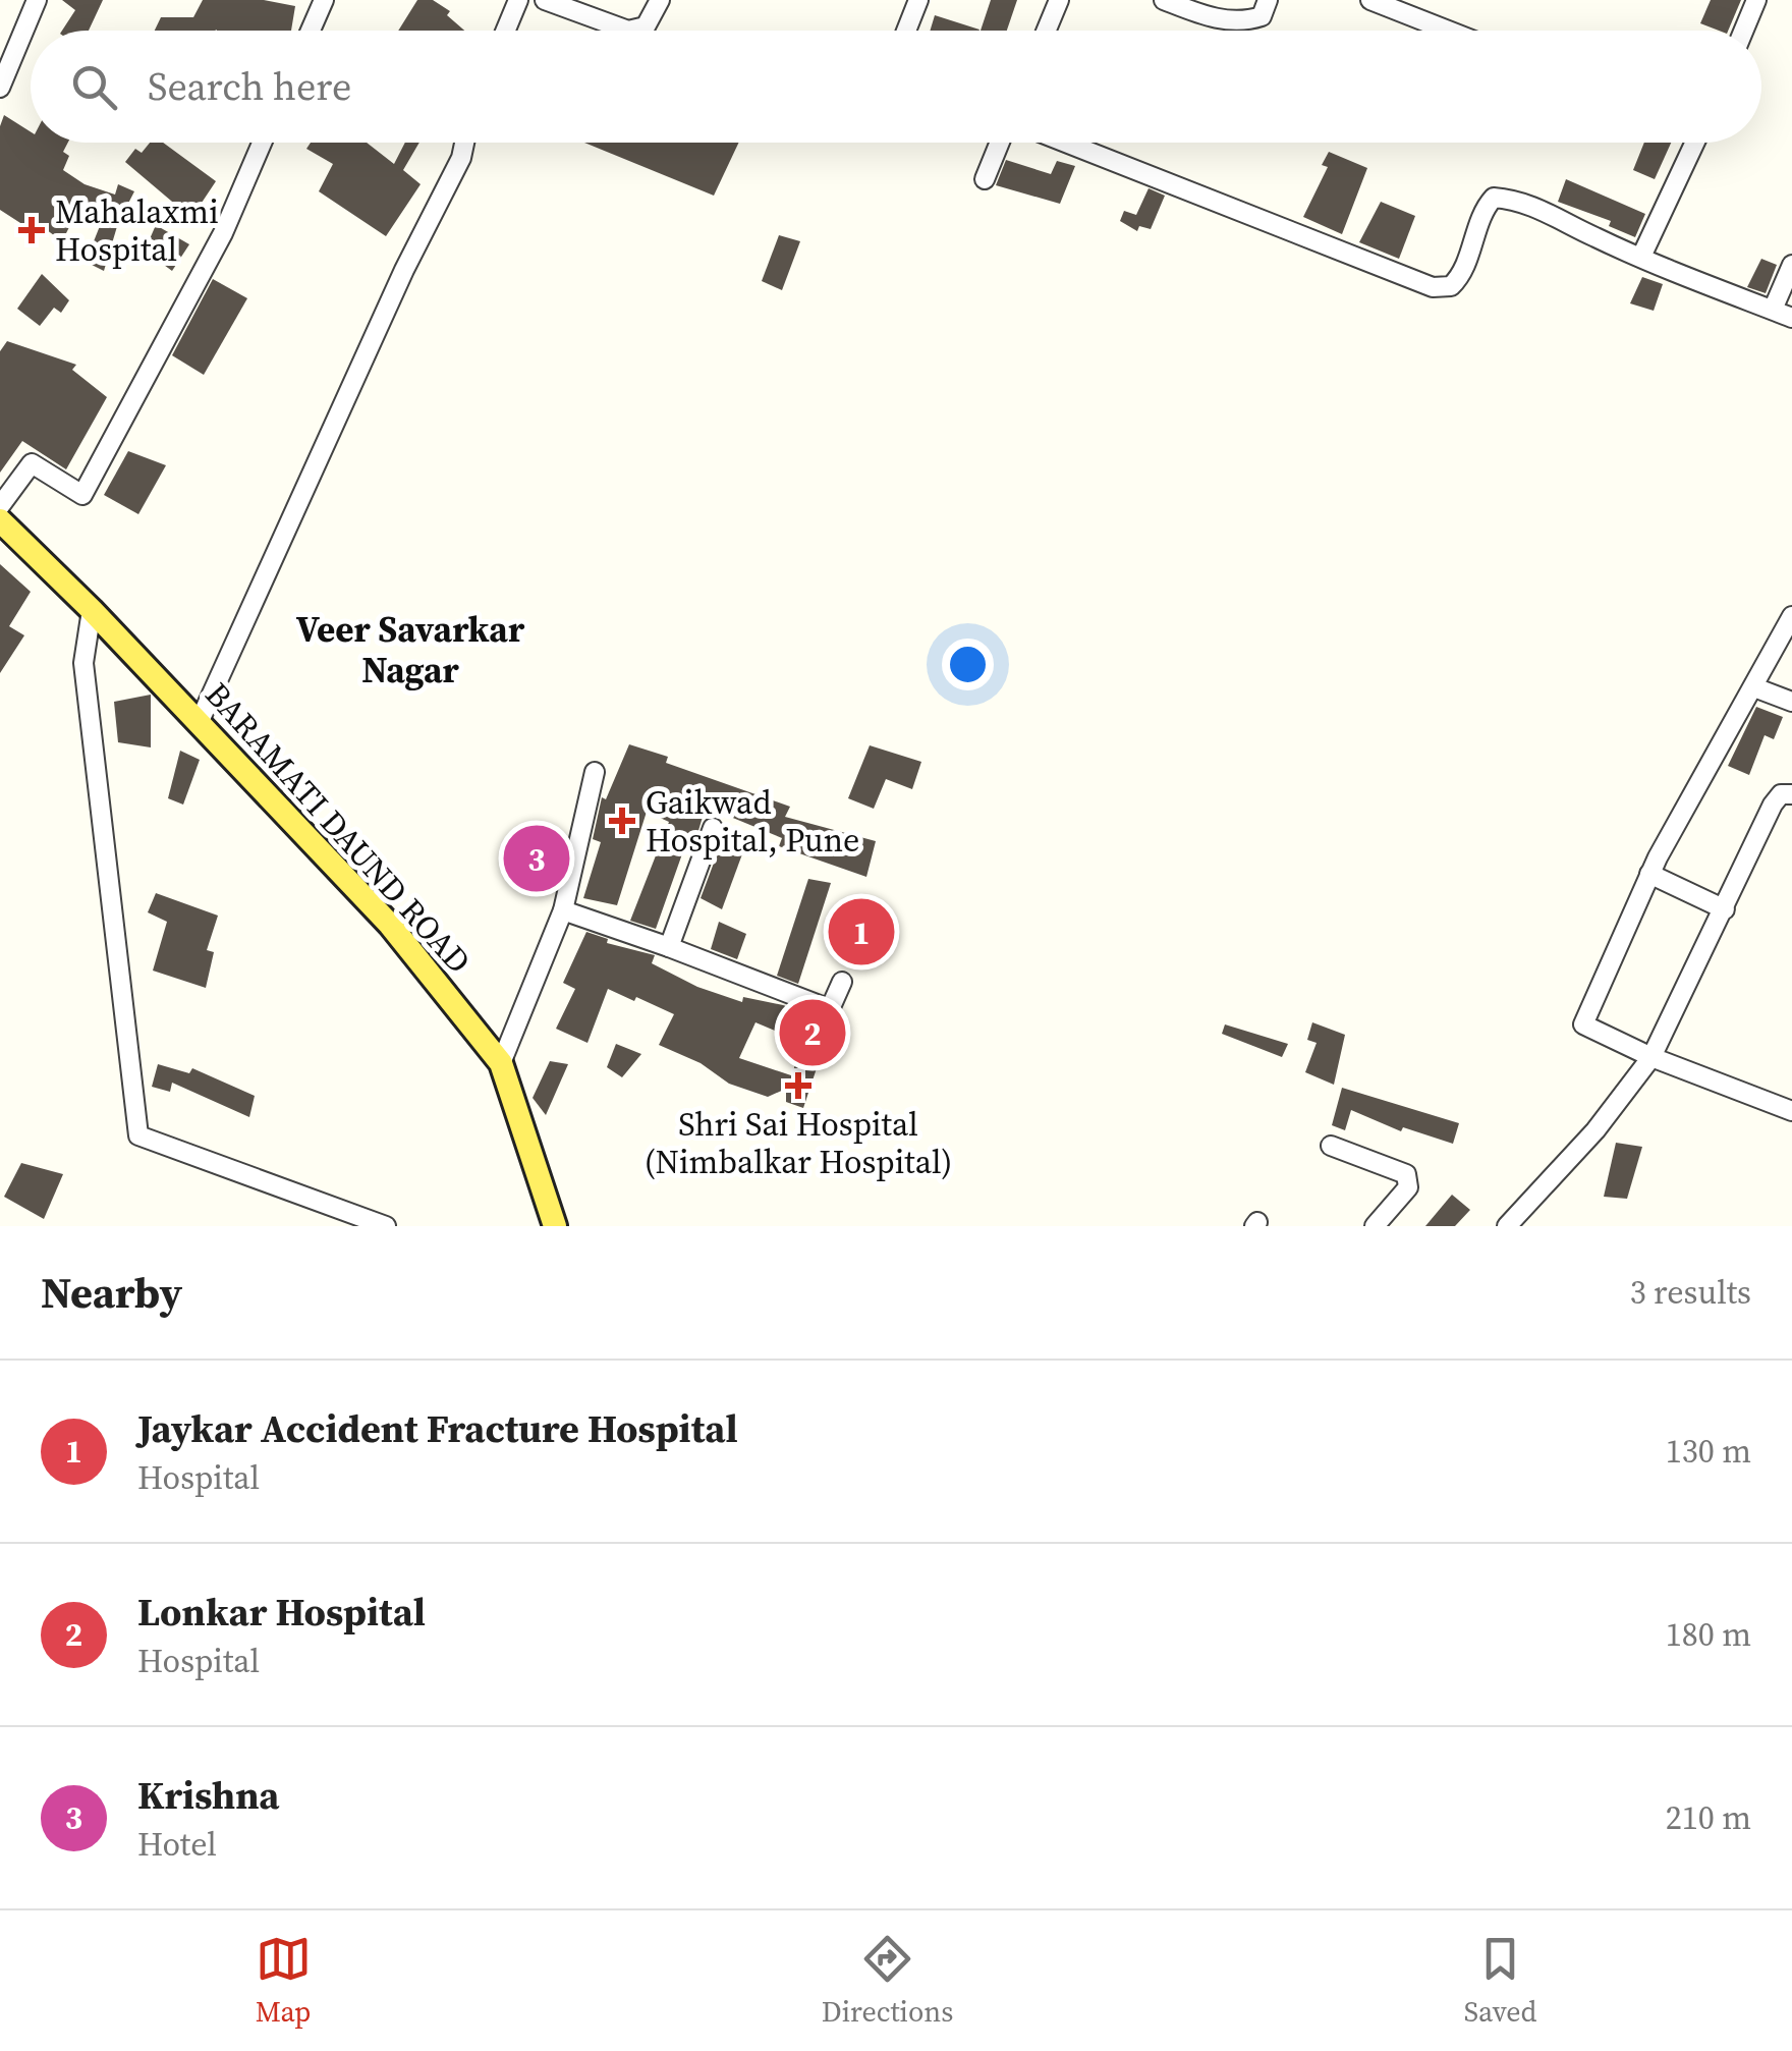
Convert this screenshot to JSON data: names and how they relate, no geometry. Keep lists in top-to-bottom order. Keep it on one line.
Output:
{"streets":{"main road":["BARAMATI DAUND ROAD"]},"districts":["Veer Savarkar Nagar"],"places":{"health":["Mahalaxmi Hospital","Gaikwad Hospital, Pune","Shri Sai Hospital (Nimbalkar Hospital)"]},"page":{"search":"Search here","pins":["3","1","2"],"heading":["Nearby","3 results"],"list":[{"mark":"1","name":"Jaykar Accident Fracture Hospital","note":"Hospital","value":"130 m"},{"mark":"2","name":"Lonkar Hospital","note":"Hospital","value":"180 m"},{"mark":"3","name":"Krishna","note":"Hotel","value":"210 m"}],"nav":["Map","Directions","Saved"]}}
